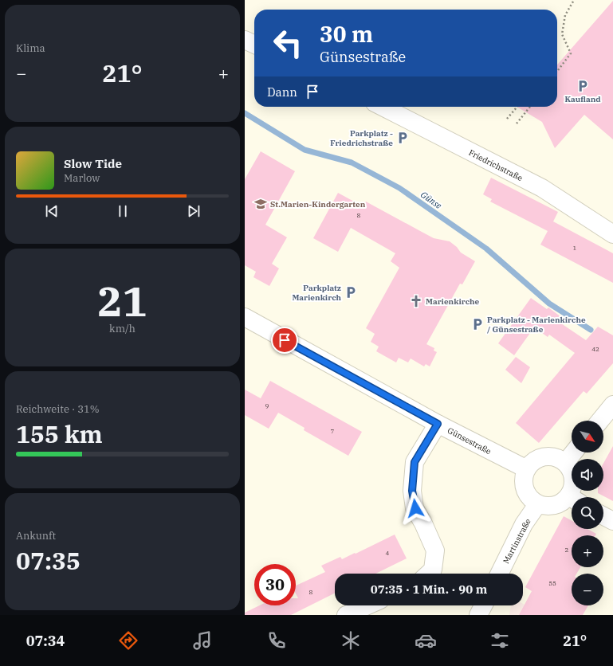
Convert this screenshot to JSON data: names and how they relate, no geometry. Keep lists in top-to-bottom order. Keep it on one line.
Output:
{"streets":{"street":["Friedrichstraße","Günsestraße","Martinstraße"]},"water":["Günse"],"places":{"parking":["Kaufland","Parkplatz - Friedrichstraße","Parkplatz Marienkirch","Parkplatz - Marienkirche / Günsestraße"],"school or university":["St.Marien-Kindergarten"],"church":["Marienkirche"]},"house_numbers":["8","1","42","9","7","2","4","55","8"],"north":"bottom right","page":{"tile":["Klima",["21","km/h"],["Reichweite · 31%","155 km"],["Ankunft","07:35"]],"turn":["30 m","Günsestraße"],"heat":["−","21°","+"],"then":"Dann","song":["Slow Tide","Marlow"],"map_buttons":["+","−"],"limit":"30","trip":"07:35 · 1 Min. · 90 m","tabs":["07:34","21°"]}}
